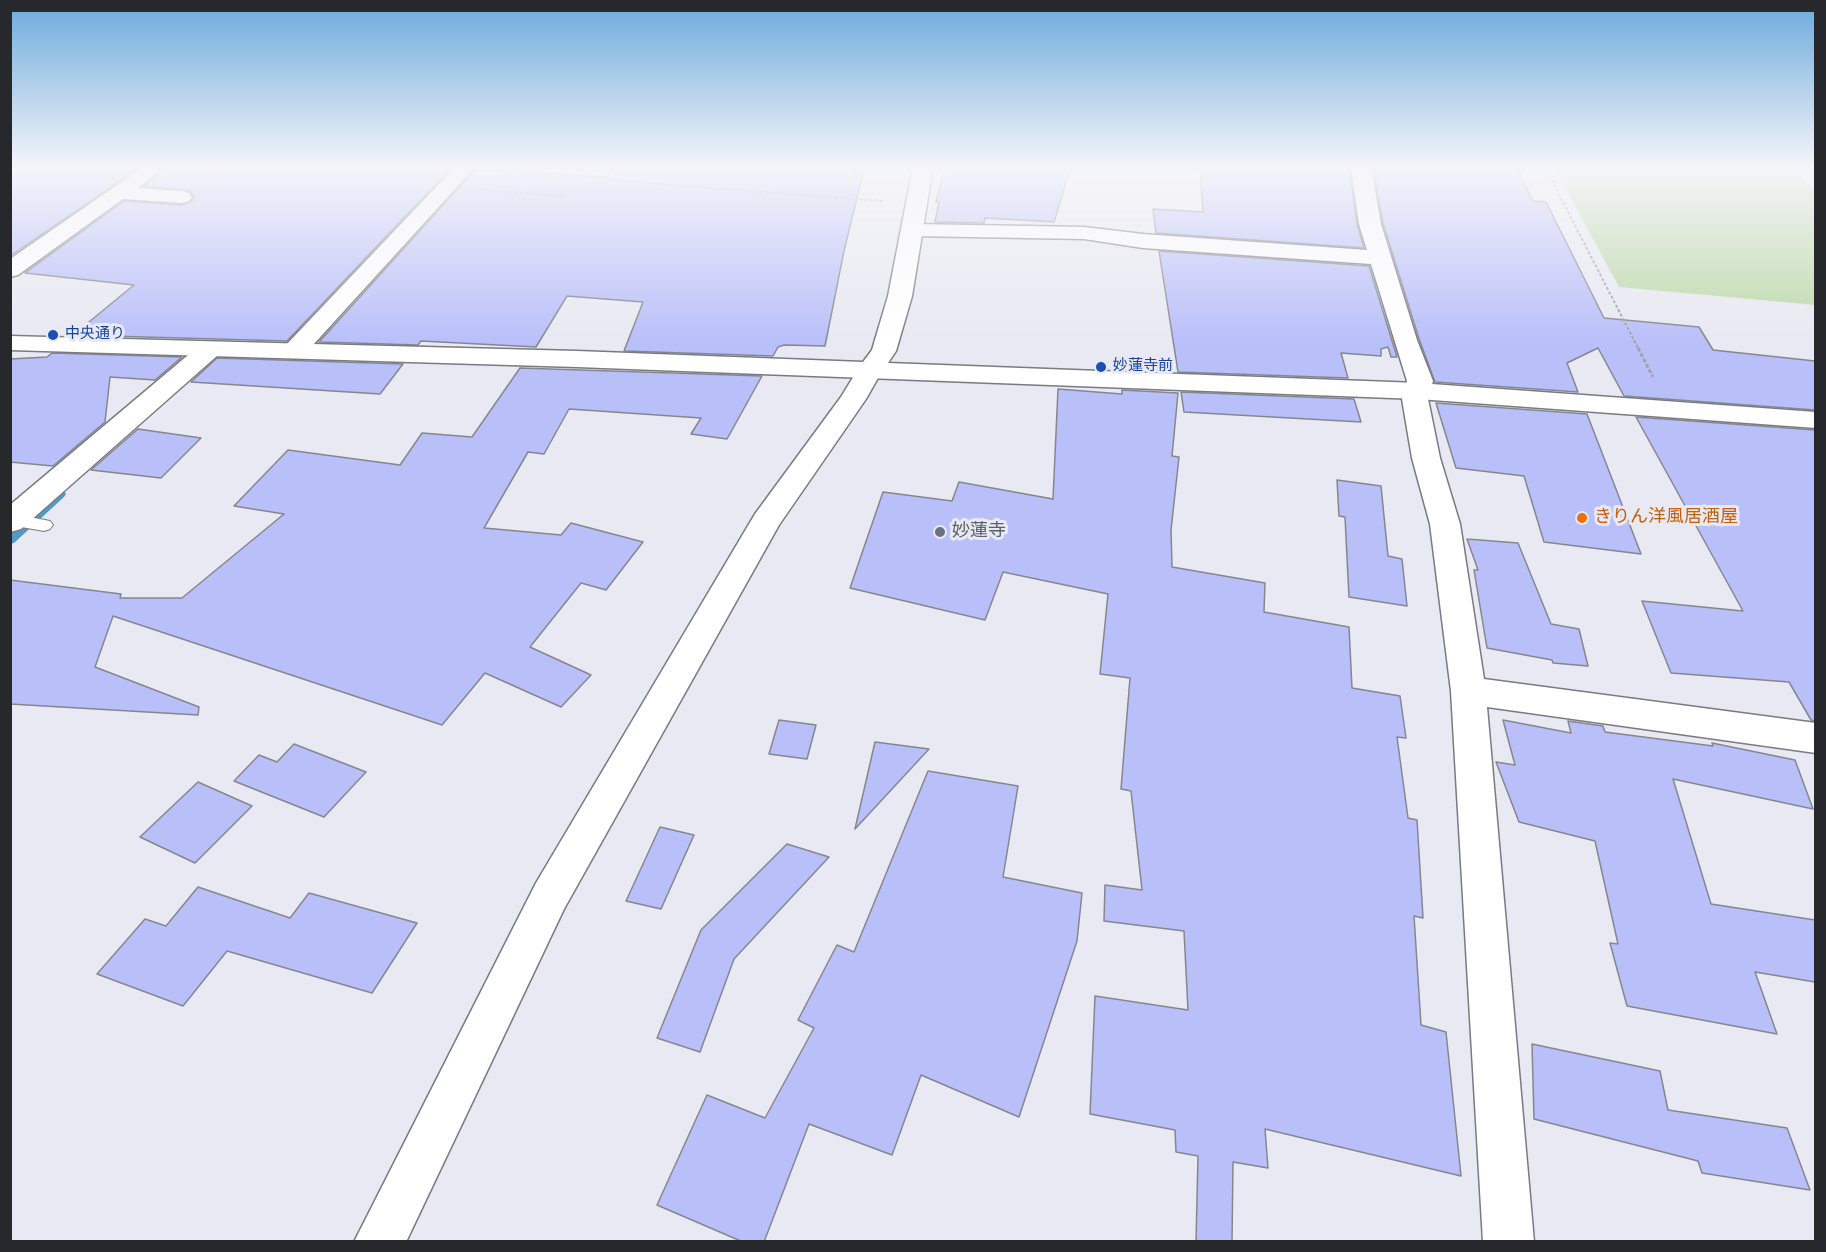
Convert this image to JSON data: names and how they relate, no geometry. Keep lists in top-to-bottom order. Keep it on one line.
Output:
{"places":["中央通り","妙蓮寺前","きりん洋風居酒屋","妙蓮寺"]}
